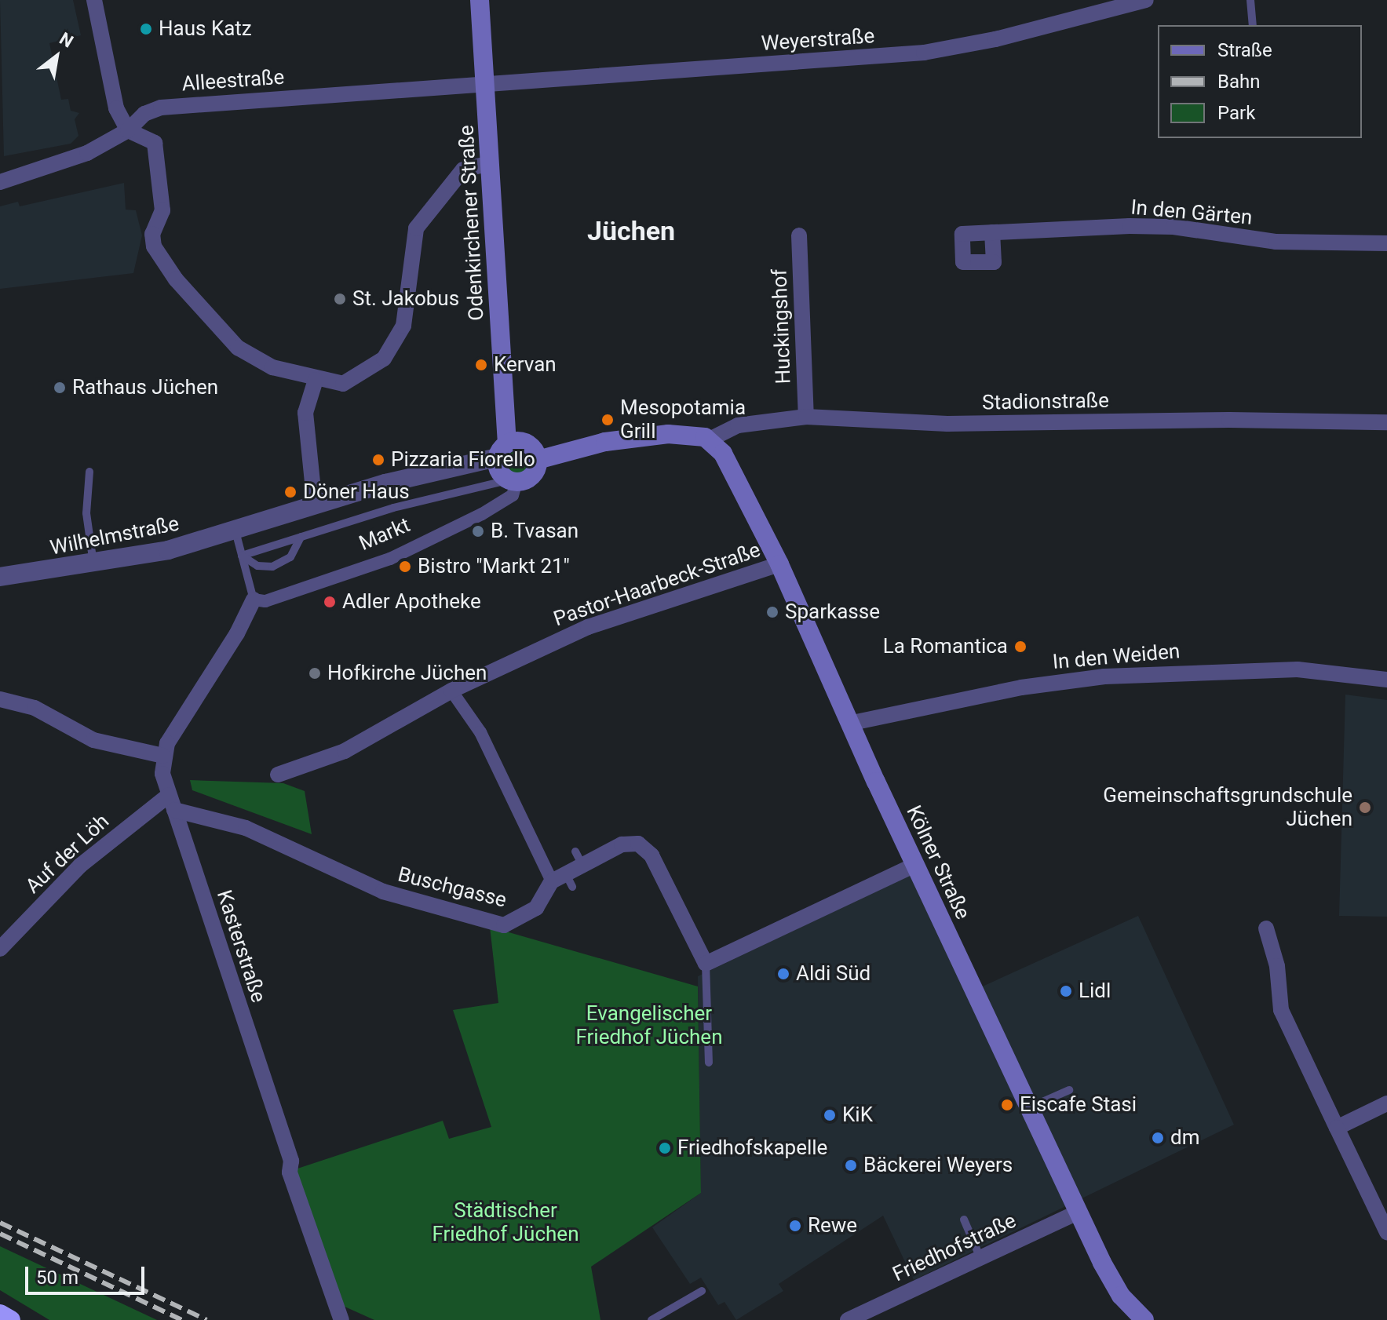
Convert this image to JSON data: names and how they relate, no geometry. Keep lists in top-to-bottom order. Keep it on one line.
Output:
{"streets":{"main road":["Odenkirchener Straße","Markt","Kölner Straße"],"street":["Weyerstraße","Alleestraße","In den Gärten","Huckingshof","Stadionstraße","Wilhelmstraße","Pastor-Haarbeck-Straße","In den Weiden","Auf der Löh","Buschgasse","Kasterstraße","Friedhofstraße"]},"crossings":[["Weyerstraße","Alleestraße"],["Weyerstraße","Odenkirchener Straße"],["Alleestraße","Odenkirchener Straße"],["Odenkirchener Straße","Markt"],["Huckingshof","Stadionstraße"],["Stadionstraße","Kölner Straße"],["Pastor-Haarbeck-Straße","Kölner Straße"],["In den Weiden","Kölner Straße"],["Auf der Löh","Buschgasse"],["Auf der Löh","Kasterstraße"],["Kölner Straße","Friedhofstraße"],["Buschgasse","Kasterstraße"]],"districts":["Jüchen"],"parks":["Evangelischer Friedhof Jüchen","Städtischer Friedhof Jüchen"],"places":["Haus Katz","St. Jakobus","Kervan","Rathaus Jüchen","Mesopotamia Grill","Pizzaria Fiorello","Döner Haus","B. Tvasan","Bistro \"Markt 21\"","Adler Apotheke","Sparkasse","La Romantica","Hofkirche Jüchen","Gemeinschaftsgrundschule Jüchen","Aldi Süd","Lidl","Eiscafe Stasi","KiK","dm","Friedhofskapelle","Bäckerei Weyers","Rewe"],"legend":["Straße","Bahn","Park"],"scale_bar":"50 m","north":"top right"}
